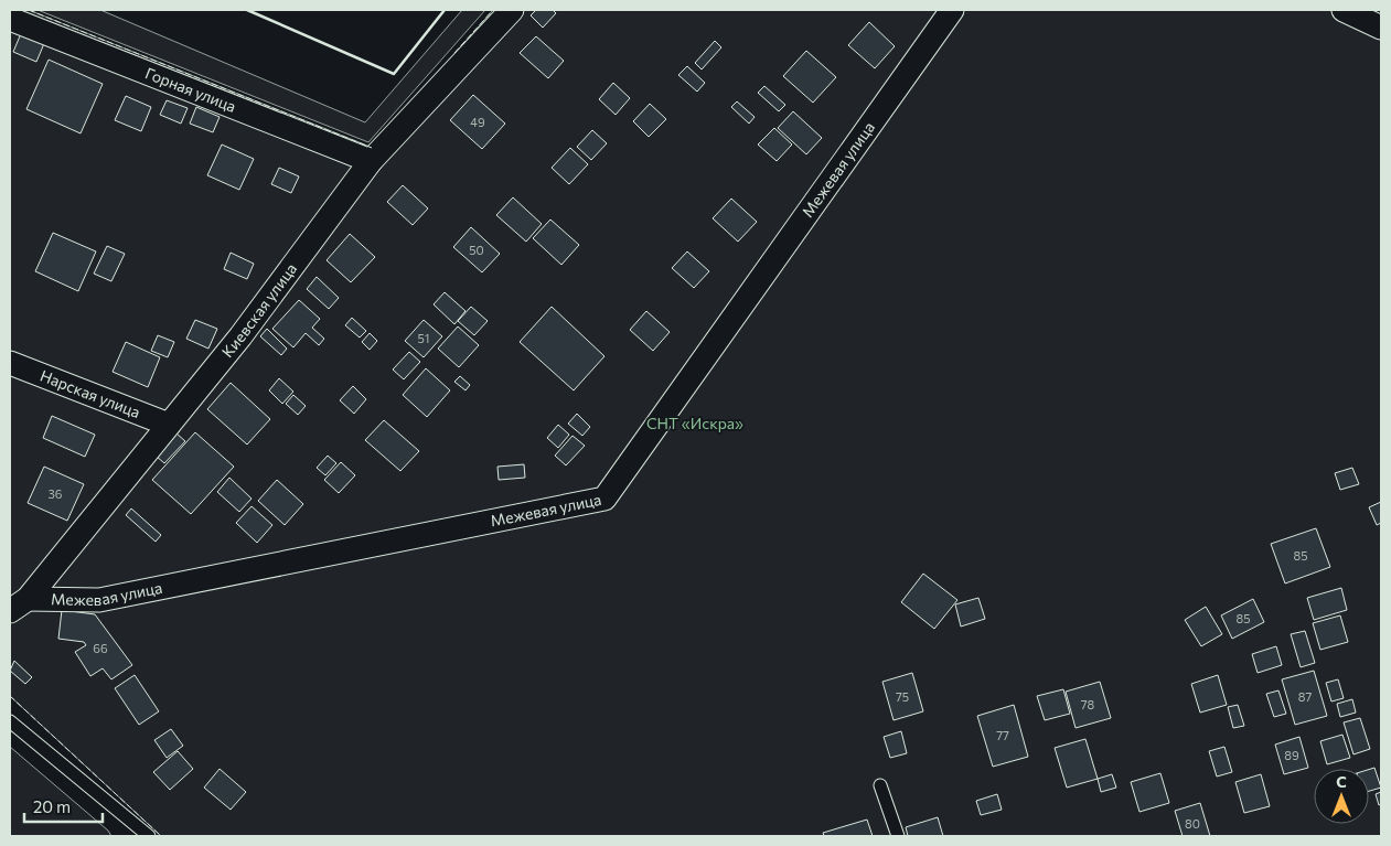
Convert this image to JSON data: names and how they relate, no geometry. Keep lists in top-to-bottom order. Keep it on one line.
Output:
{"streets":{"street":["Горная улица","Межевая улица","Киевская улица","Нарская улица"]},"crossings":[["Горная улица","Киевская улица"],["Межевая улица","Киевская улица"],["Киевская улица","Нарская улица"]],"parks":["СНТ «Искра»"],"house_numbers":["49","50","51","36","85","85","66","75","87","78","77","89","80"],"scale_bar":"20 m","north":"top"}
